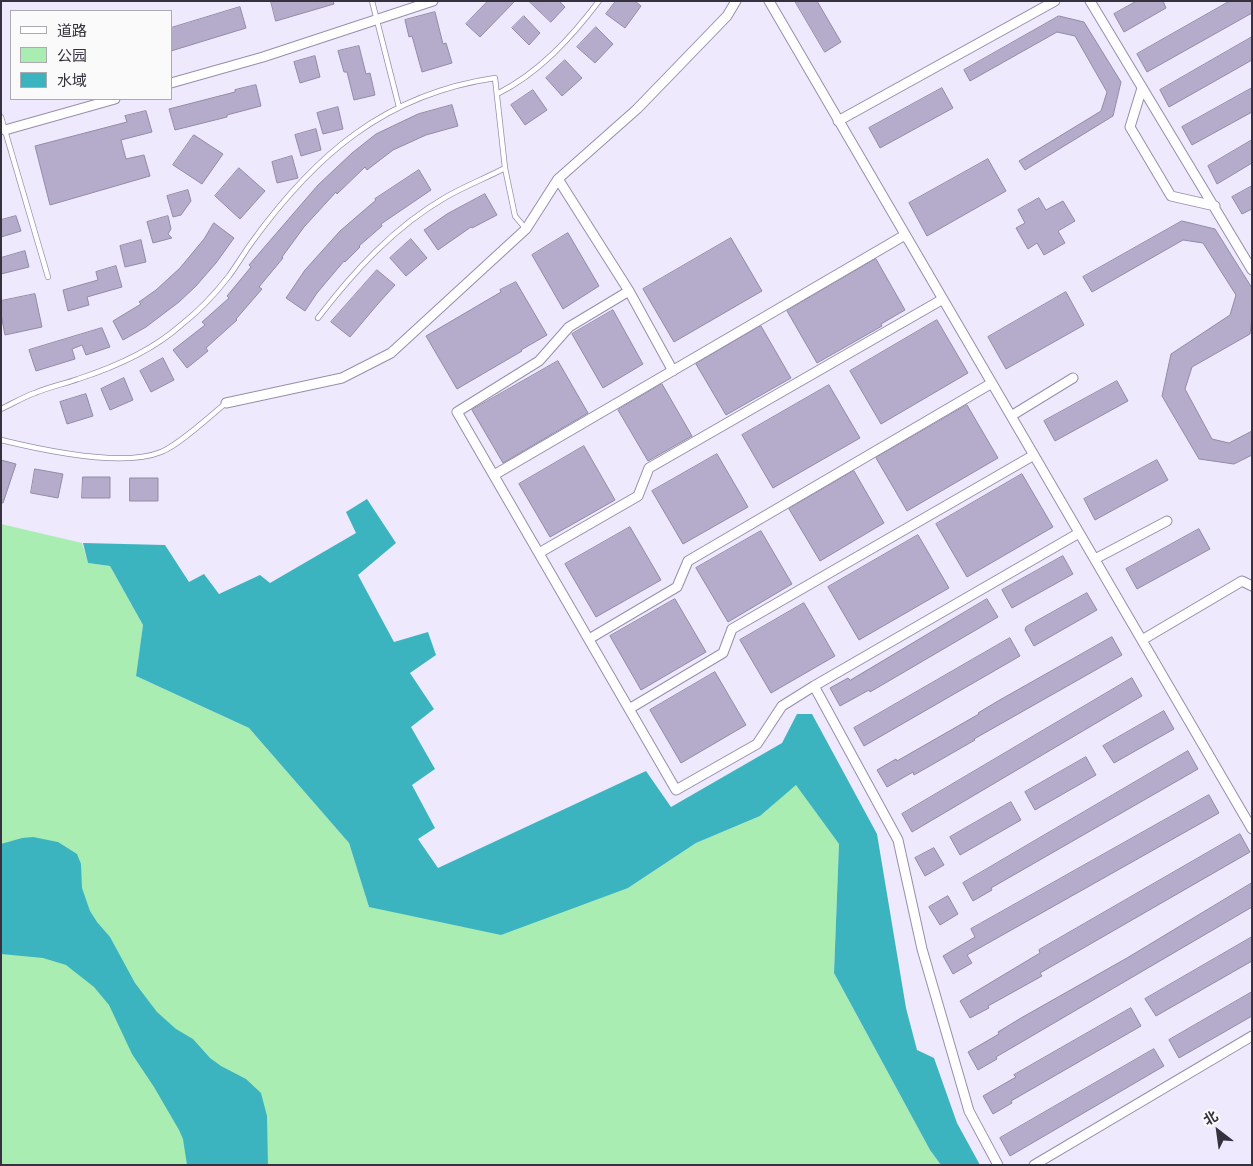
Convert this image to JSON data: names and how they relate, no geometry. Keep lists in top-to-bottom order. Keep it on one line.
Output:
{"legend":["道路","公园","水域"],"north":"top left"}
